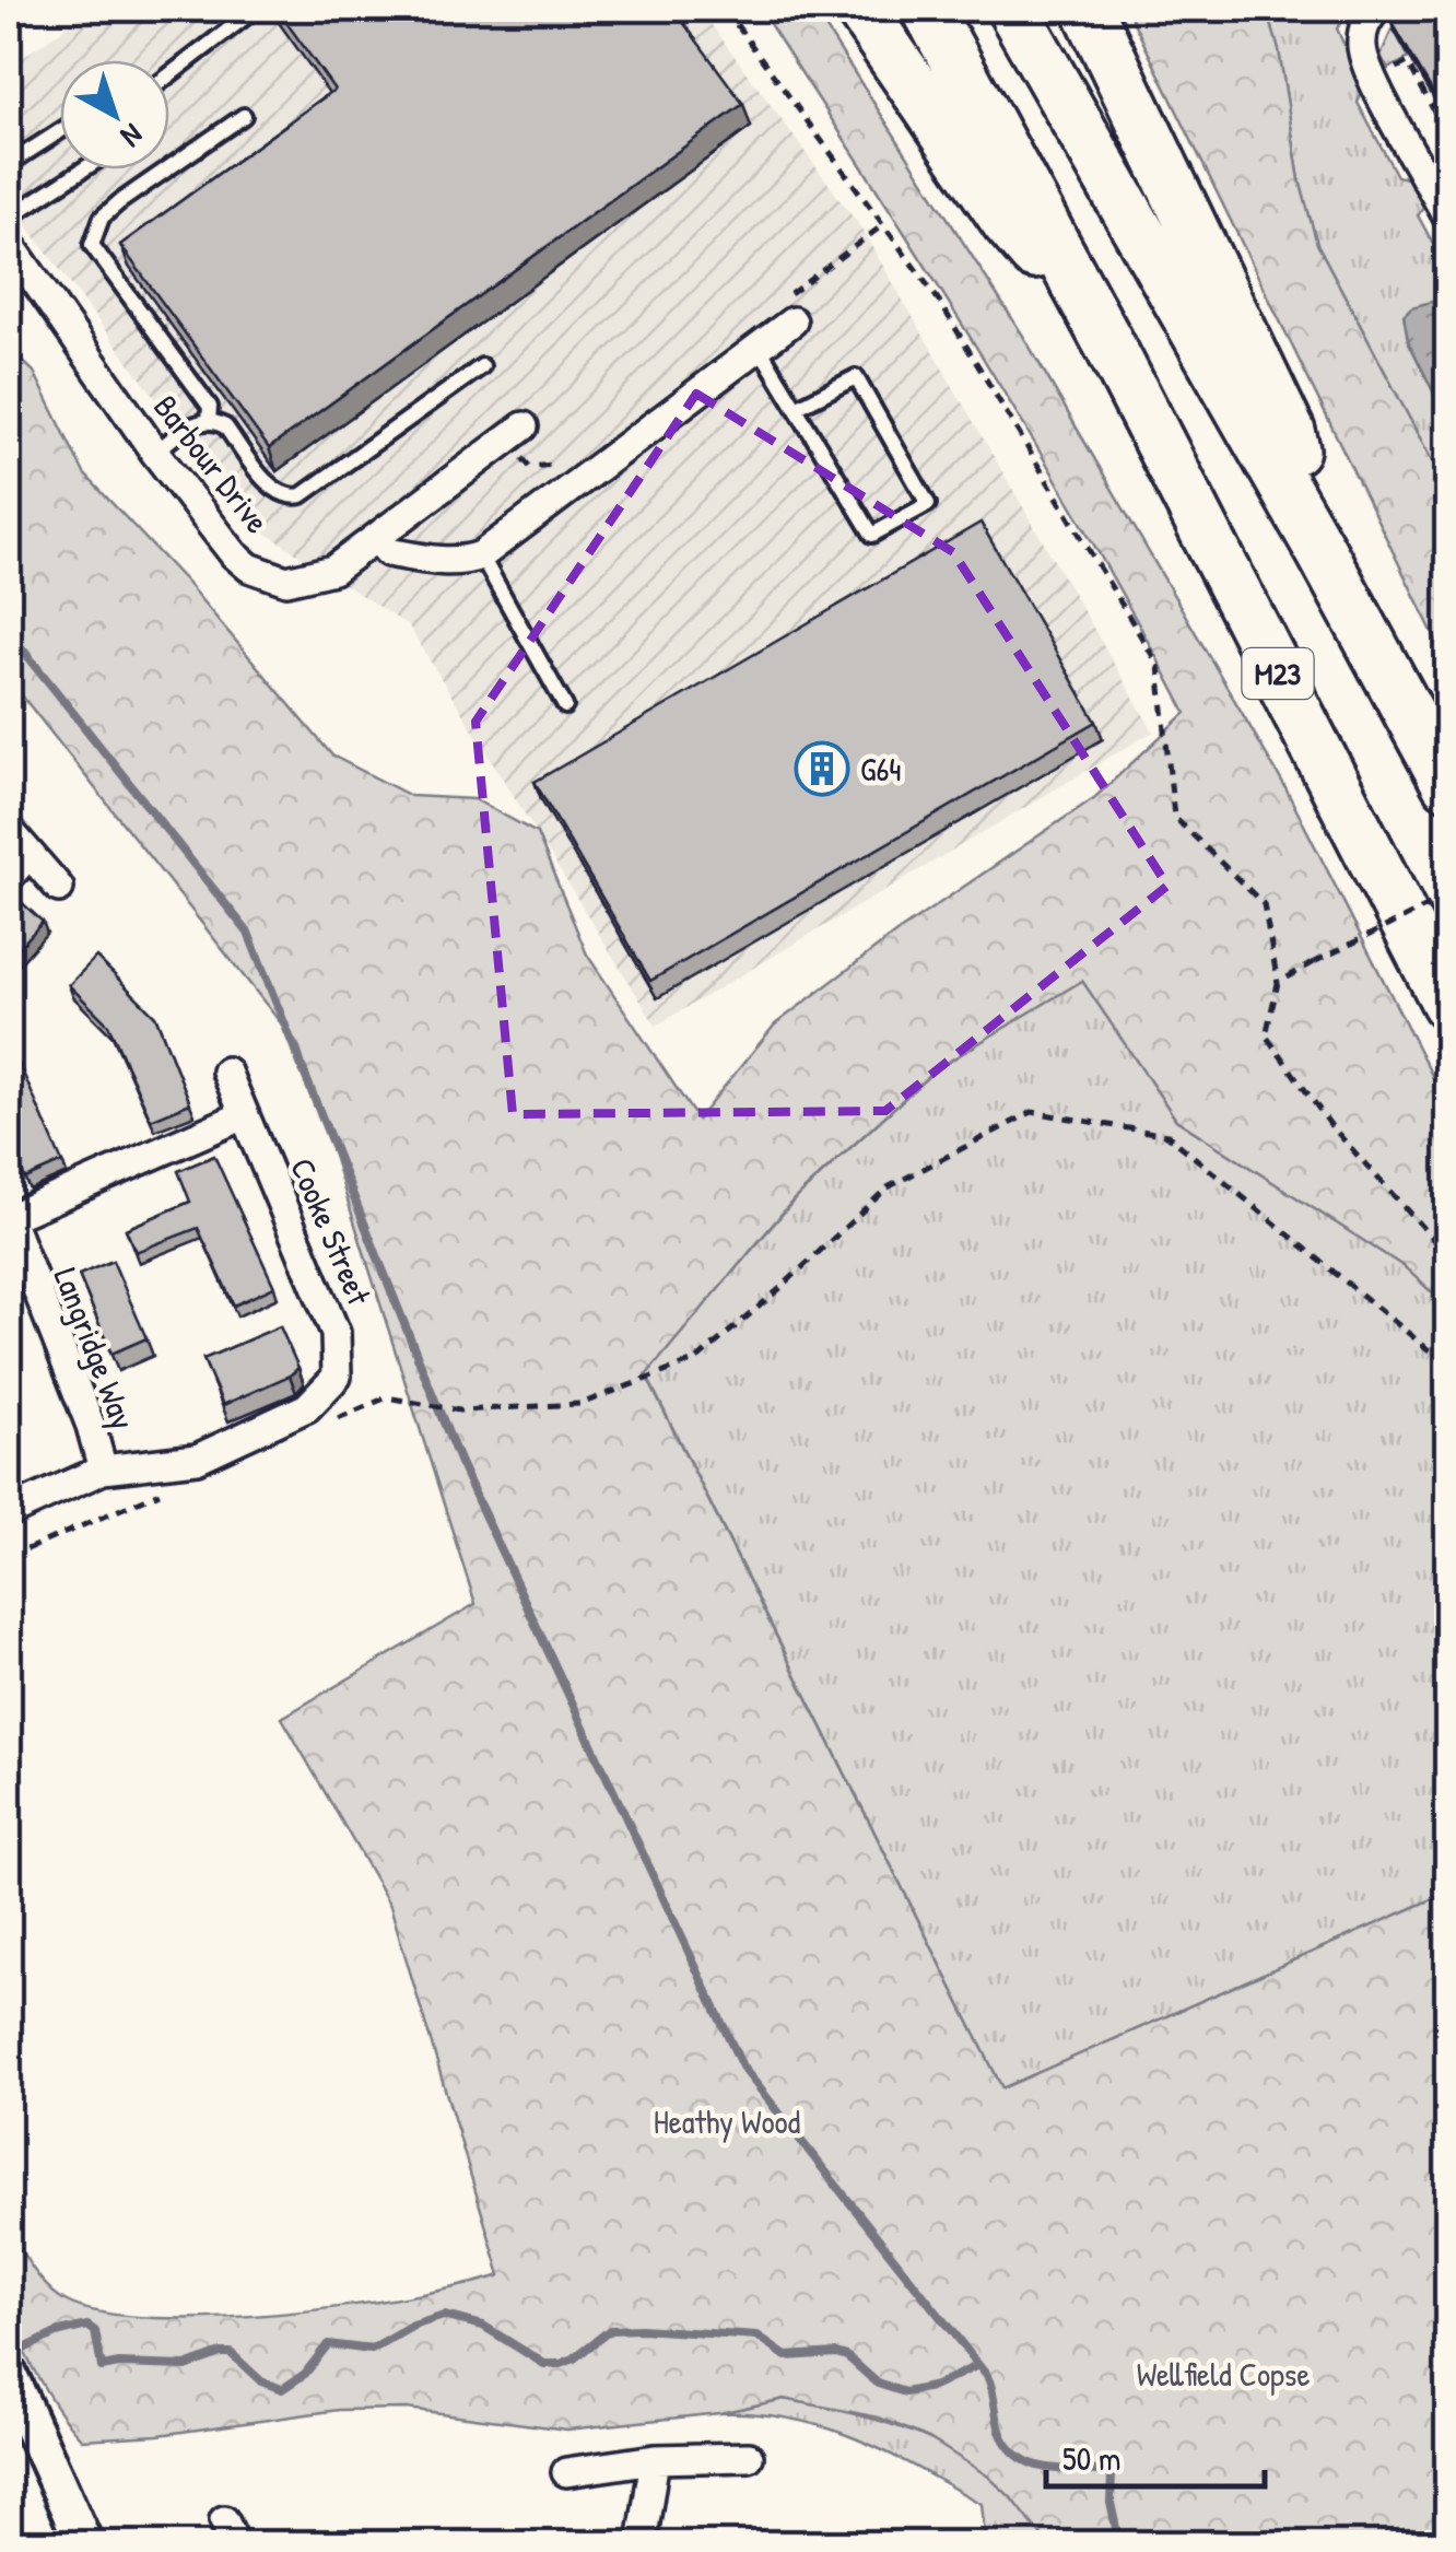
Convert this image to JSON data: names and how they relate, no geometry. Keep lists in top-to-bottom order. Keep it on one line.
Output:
{"streets":{"highway":["M23"],"street":["Barbour Drive","Cooke Street","Langridge Way"]},"crossings":[["Cooke Street","Langridge Way"]],"parks":["Heathy Wood","Wellfield Copse"],"places":{"building":["G64"]},"scale_bar":"50 m","north":"bottom right"}
